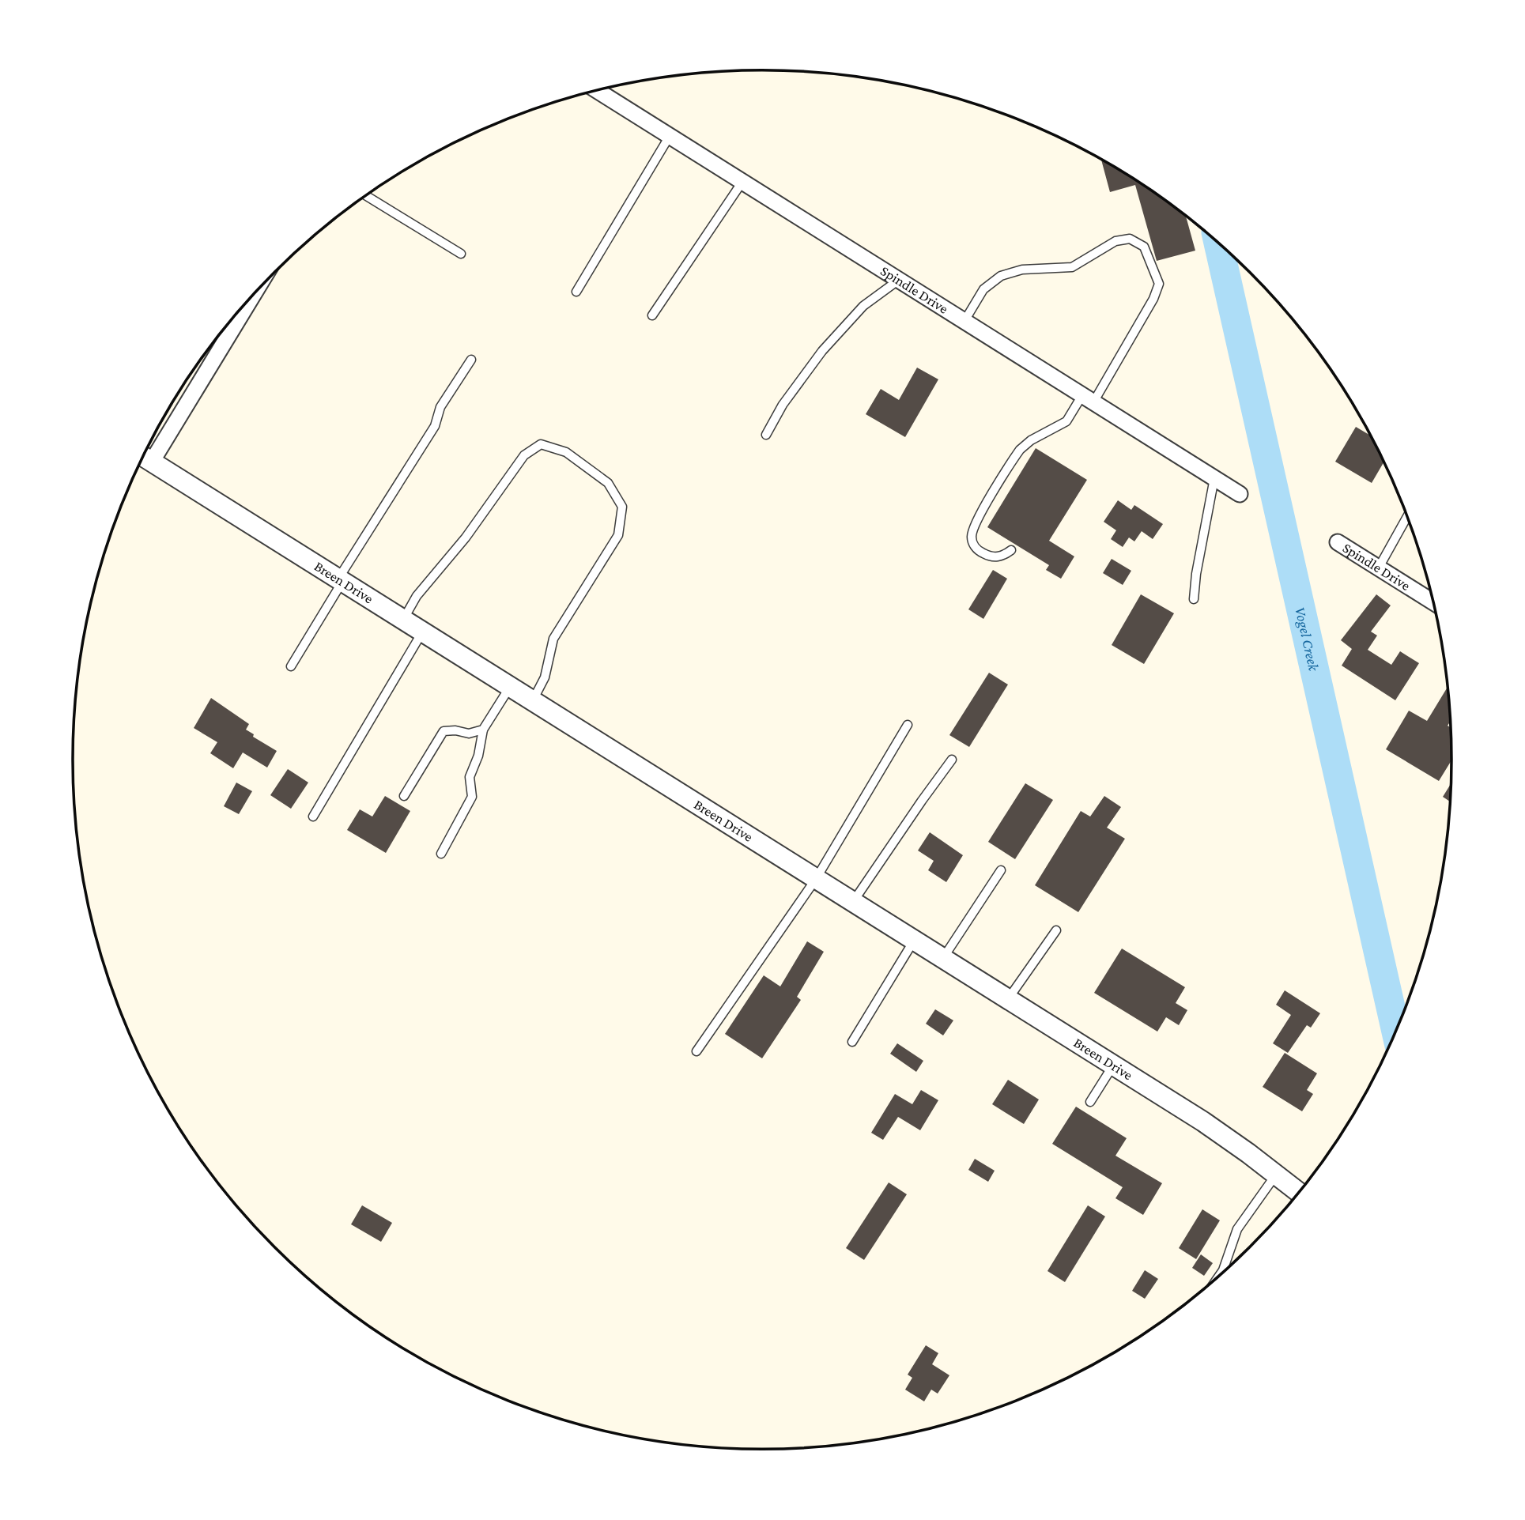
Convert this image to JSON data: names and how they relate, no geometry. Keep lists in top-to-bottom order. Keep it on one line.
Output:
{"streets":{"street":["Spindle Drive","Breen Drive"]},"water":["Vogel Creek"]}
